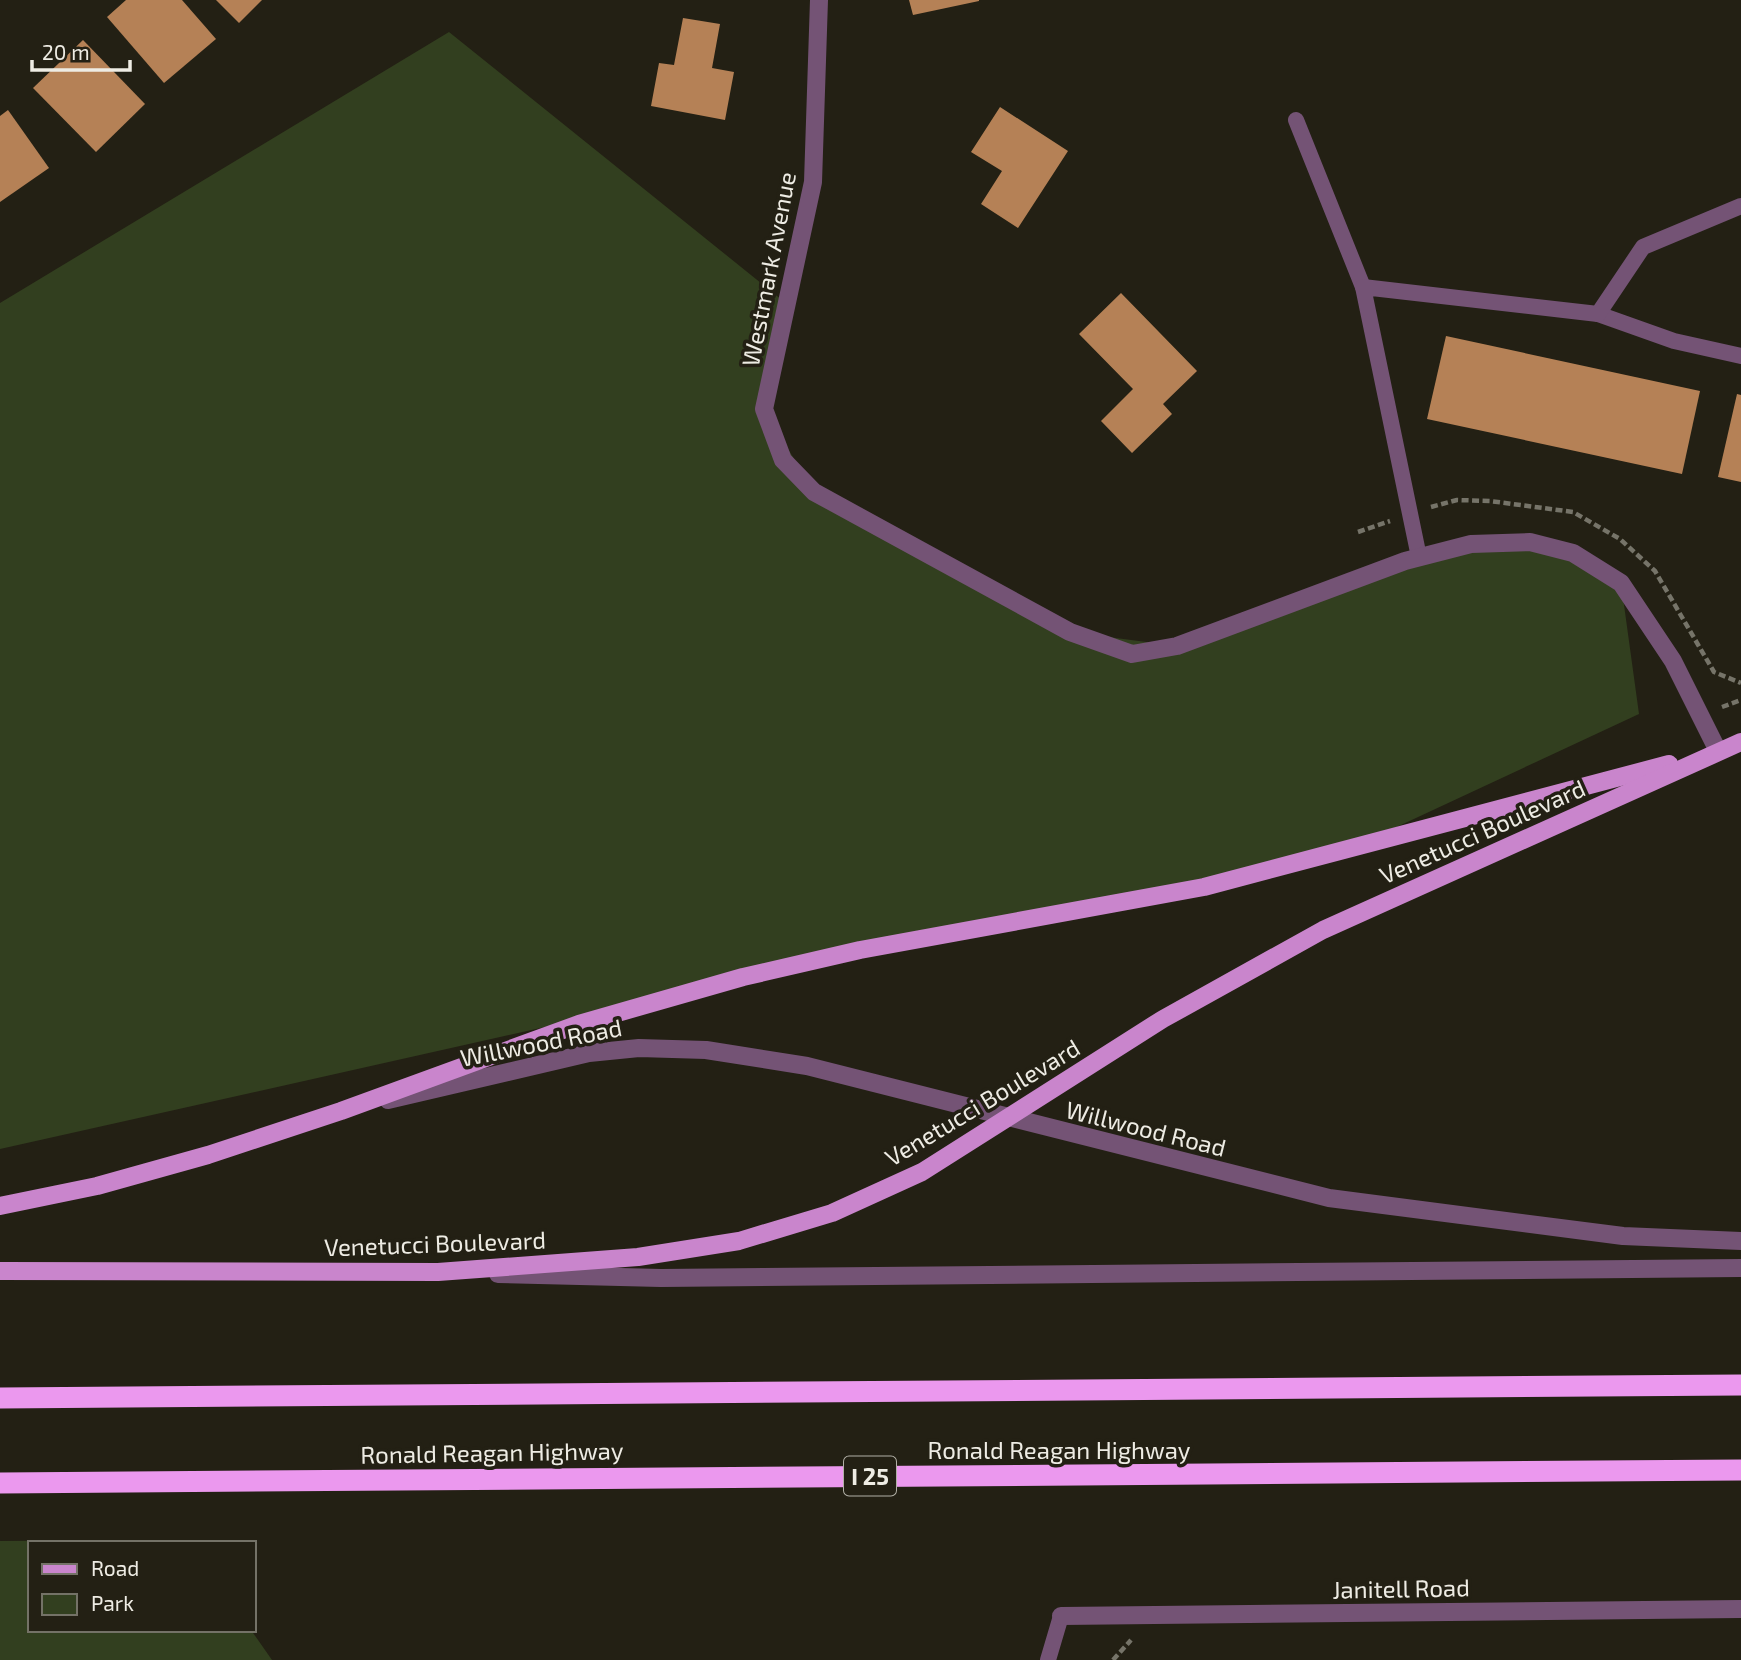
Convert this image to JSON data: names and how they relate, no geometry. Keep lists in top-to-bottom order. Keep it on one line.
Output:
{"streets":{"highway":["Ronald Reagan Highway","I 25"],"main road":["Venetucci Boulevard"],"street":["Westmark Avenue","Willwood Road","Janitell Road"]},"crossings":[["Venetucci Boulevard","Willwood Road"]],"legend":["Road","Park"],"scale_bar":"20 m"}
